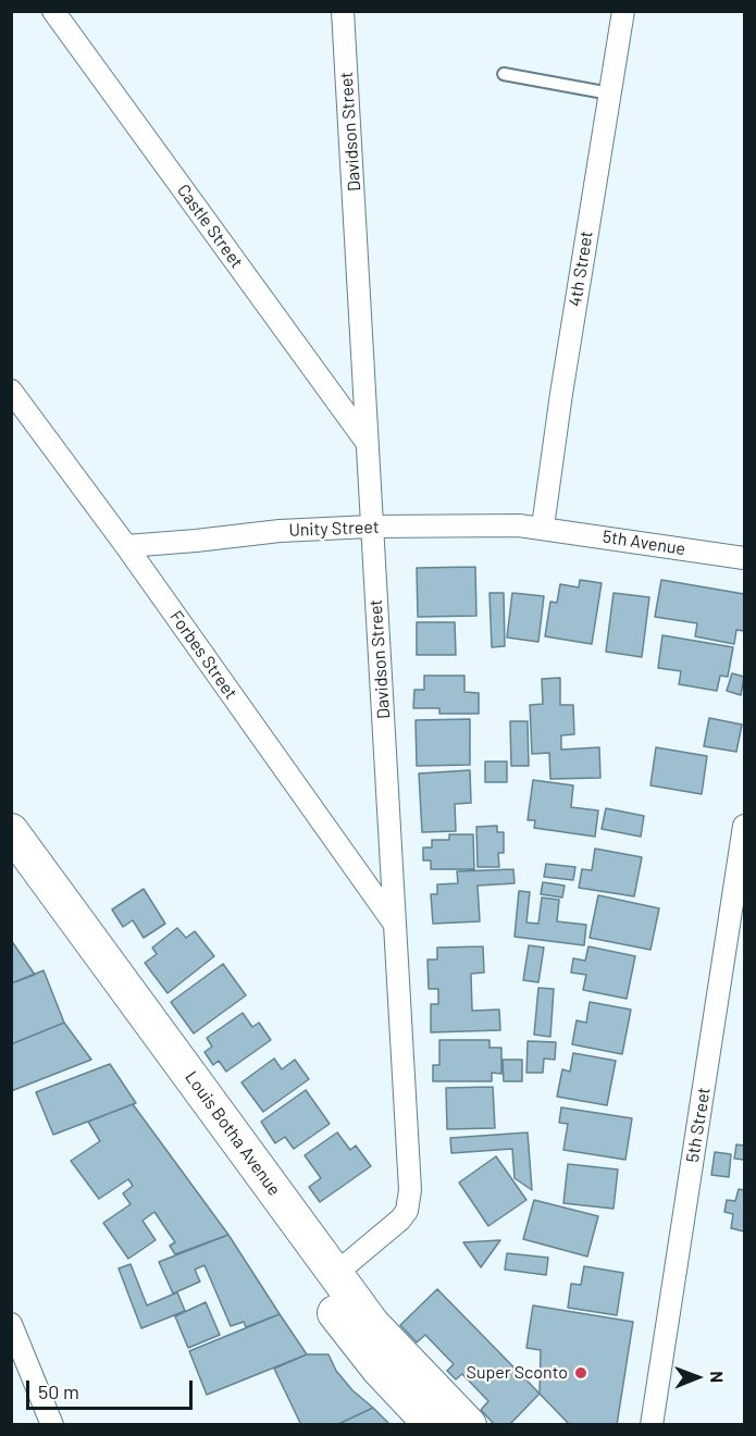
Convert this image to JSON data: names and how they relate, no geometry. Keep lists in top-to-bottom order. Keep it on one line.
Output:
{"streets":{"main road":["Louis Botha Avenue"],"street":["Davidson Street","Castle Street","4th Street","Unity Street","5th Avenue","Forbes Street","5th Street"]},"crossings":[["Davidson Street","Castle Street"],["Davidson Street","Unity Street"],["Davidson Street","Forbes Street"],["Davidson Street","Louis Botha Avenue"],["4th Street","Unity Street"],["4th Street","5th Avenue"],["Unity Street","5th Avenue"],["Unity Street","Forbes Street"]],"places":["Super Sconto"],"scale_bar":"50 m","north":"right"}
